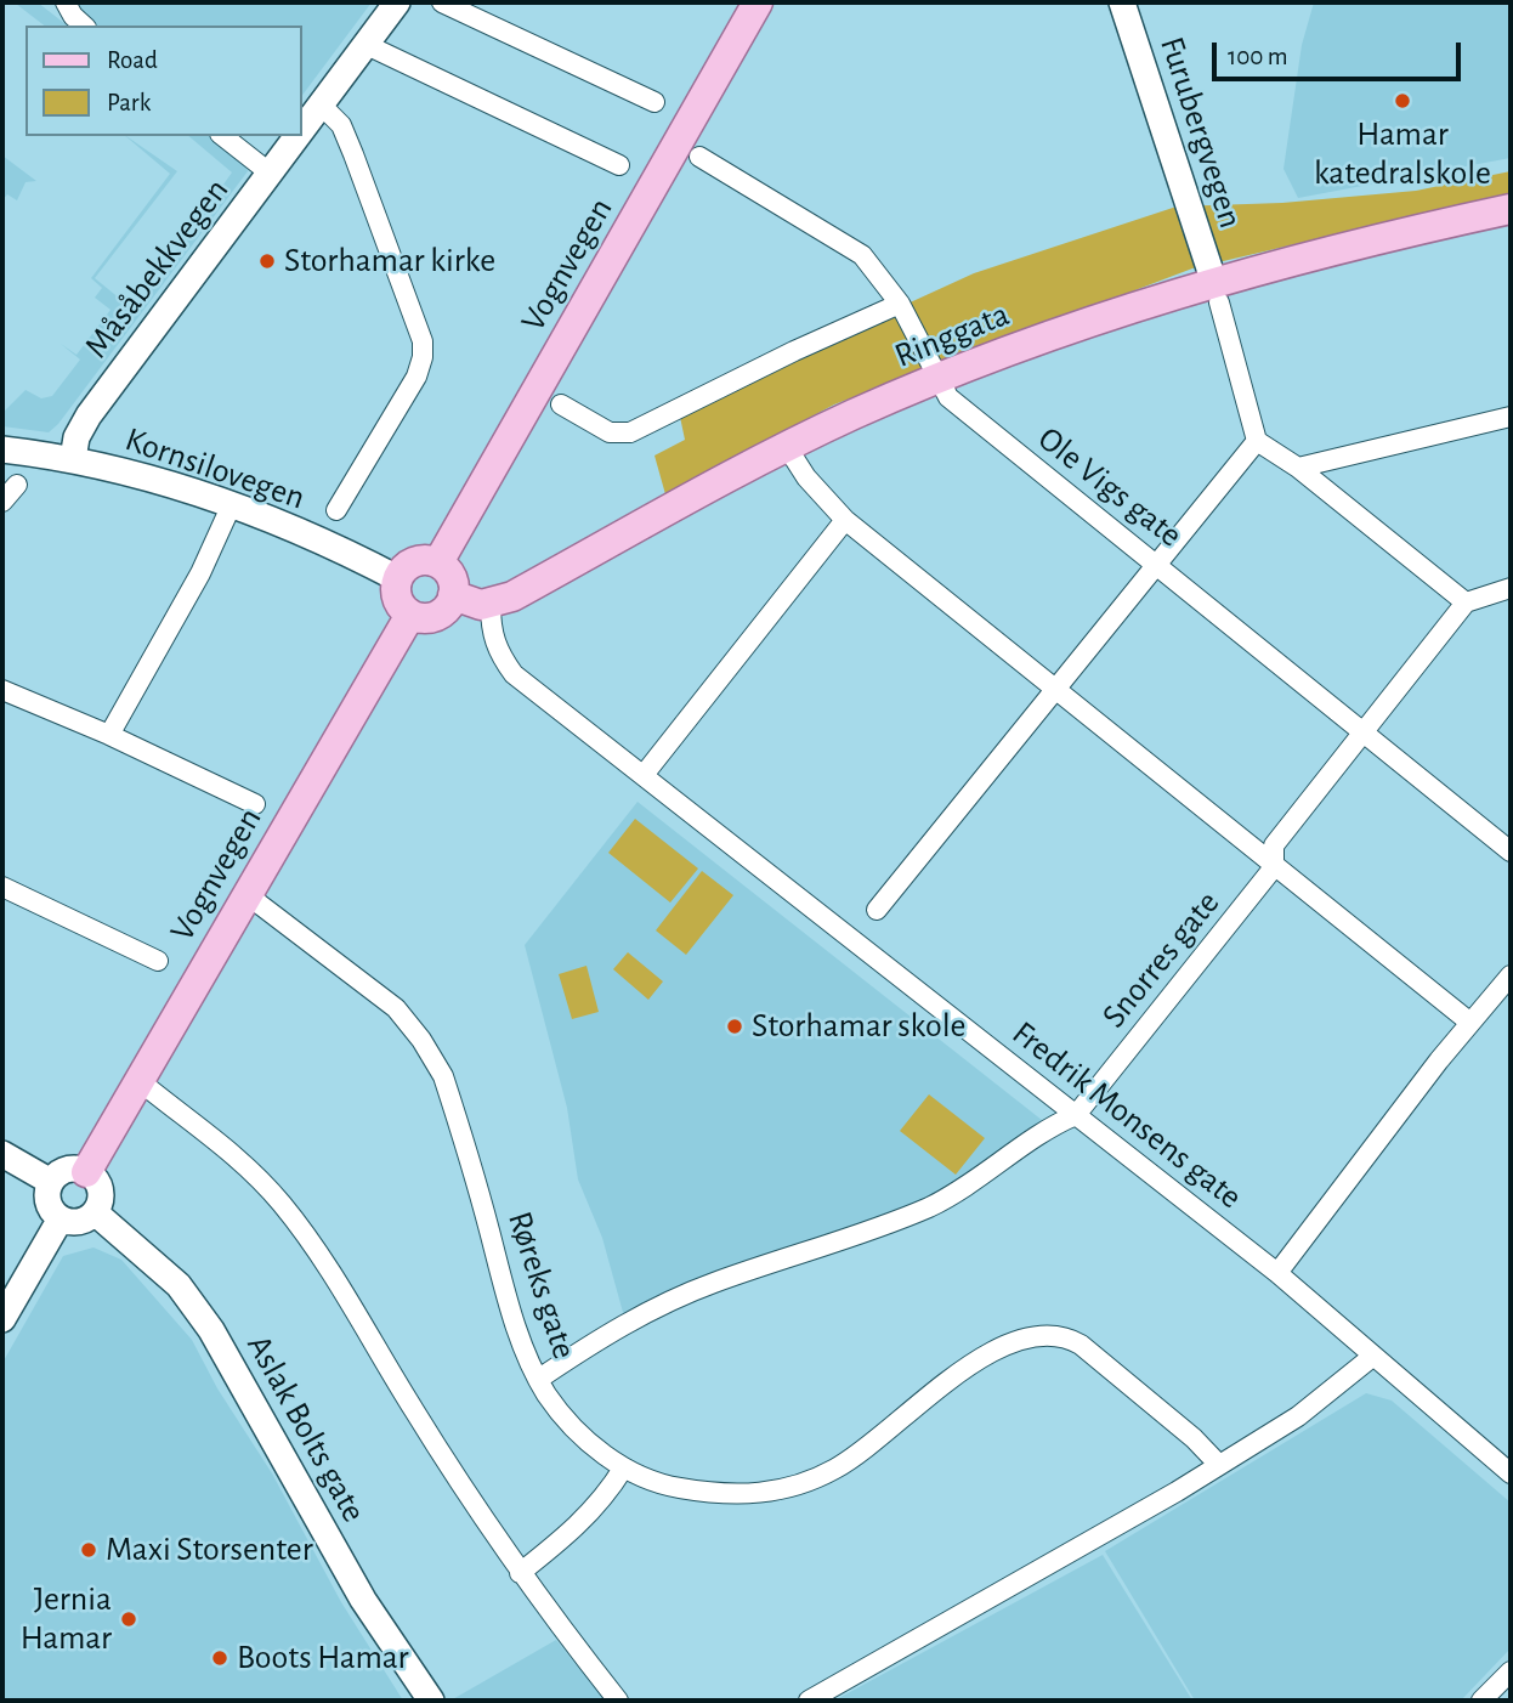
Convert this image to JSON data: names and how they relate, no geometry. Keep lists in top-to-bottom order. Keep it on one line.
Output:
{"streets":{"main road":["Furubergvegen","Vognvegen","Måsåbekkvegen","Ringgata","Kornsilovegen","Aslak Bolts gate"],"street":["Ole Vigs gate","Snorres gate","Fredrik Monsens gate","Røreks gate"]},"crossings":[["Furubergvegen","Ringgata"],["Vognvegen","Kornsilovegen"],["Vognvegen","Røreks gate"],["Vognvegen","Aslak Bolts gate"],["Måsåbekkvegen","Kornsilovegen"],["Ringgata","Ole Vigs gate"],["Ringgata","Fredrik Monsens gate"],["Ole Vigs gate","Snorres gate"],["Snorres gate","Fredrik Monsens gate"],["Snorres gate","Røreks gate"]],"places":["Hamar katedralskole","Storhamar kirke","Storhamar skole","Maxi Storsenter","Jernia Hamar","Boots Hamar"],"legend":["Road","Park"],"scale_bar":"100 m"}
